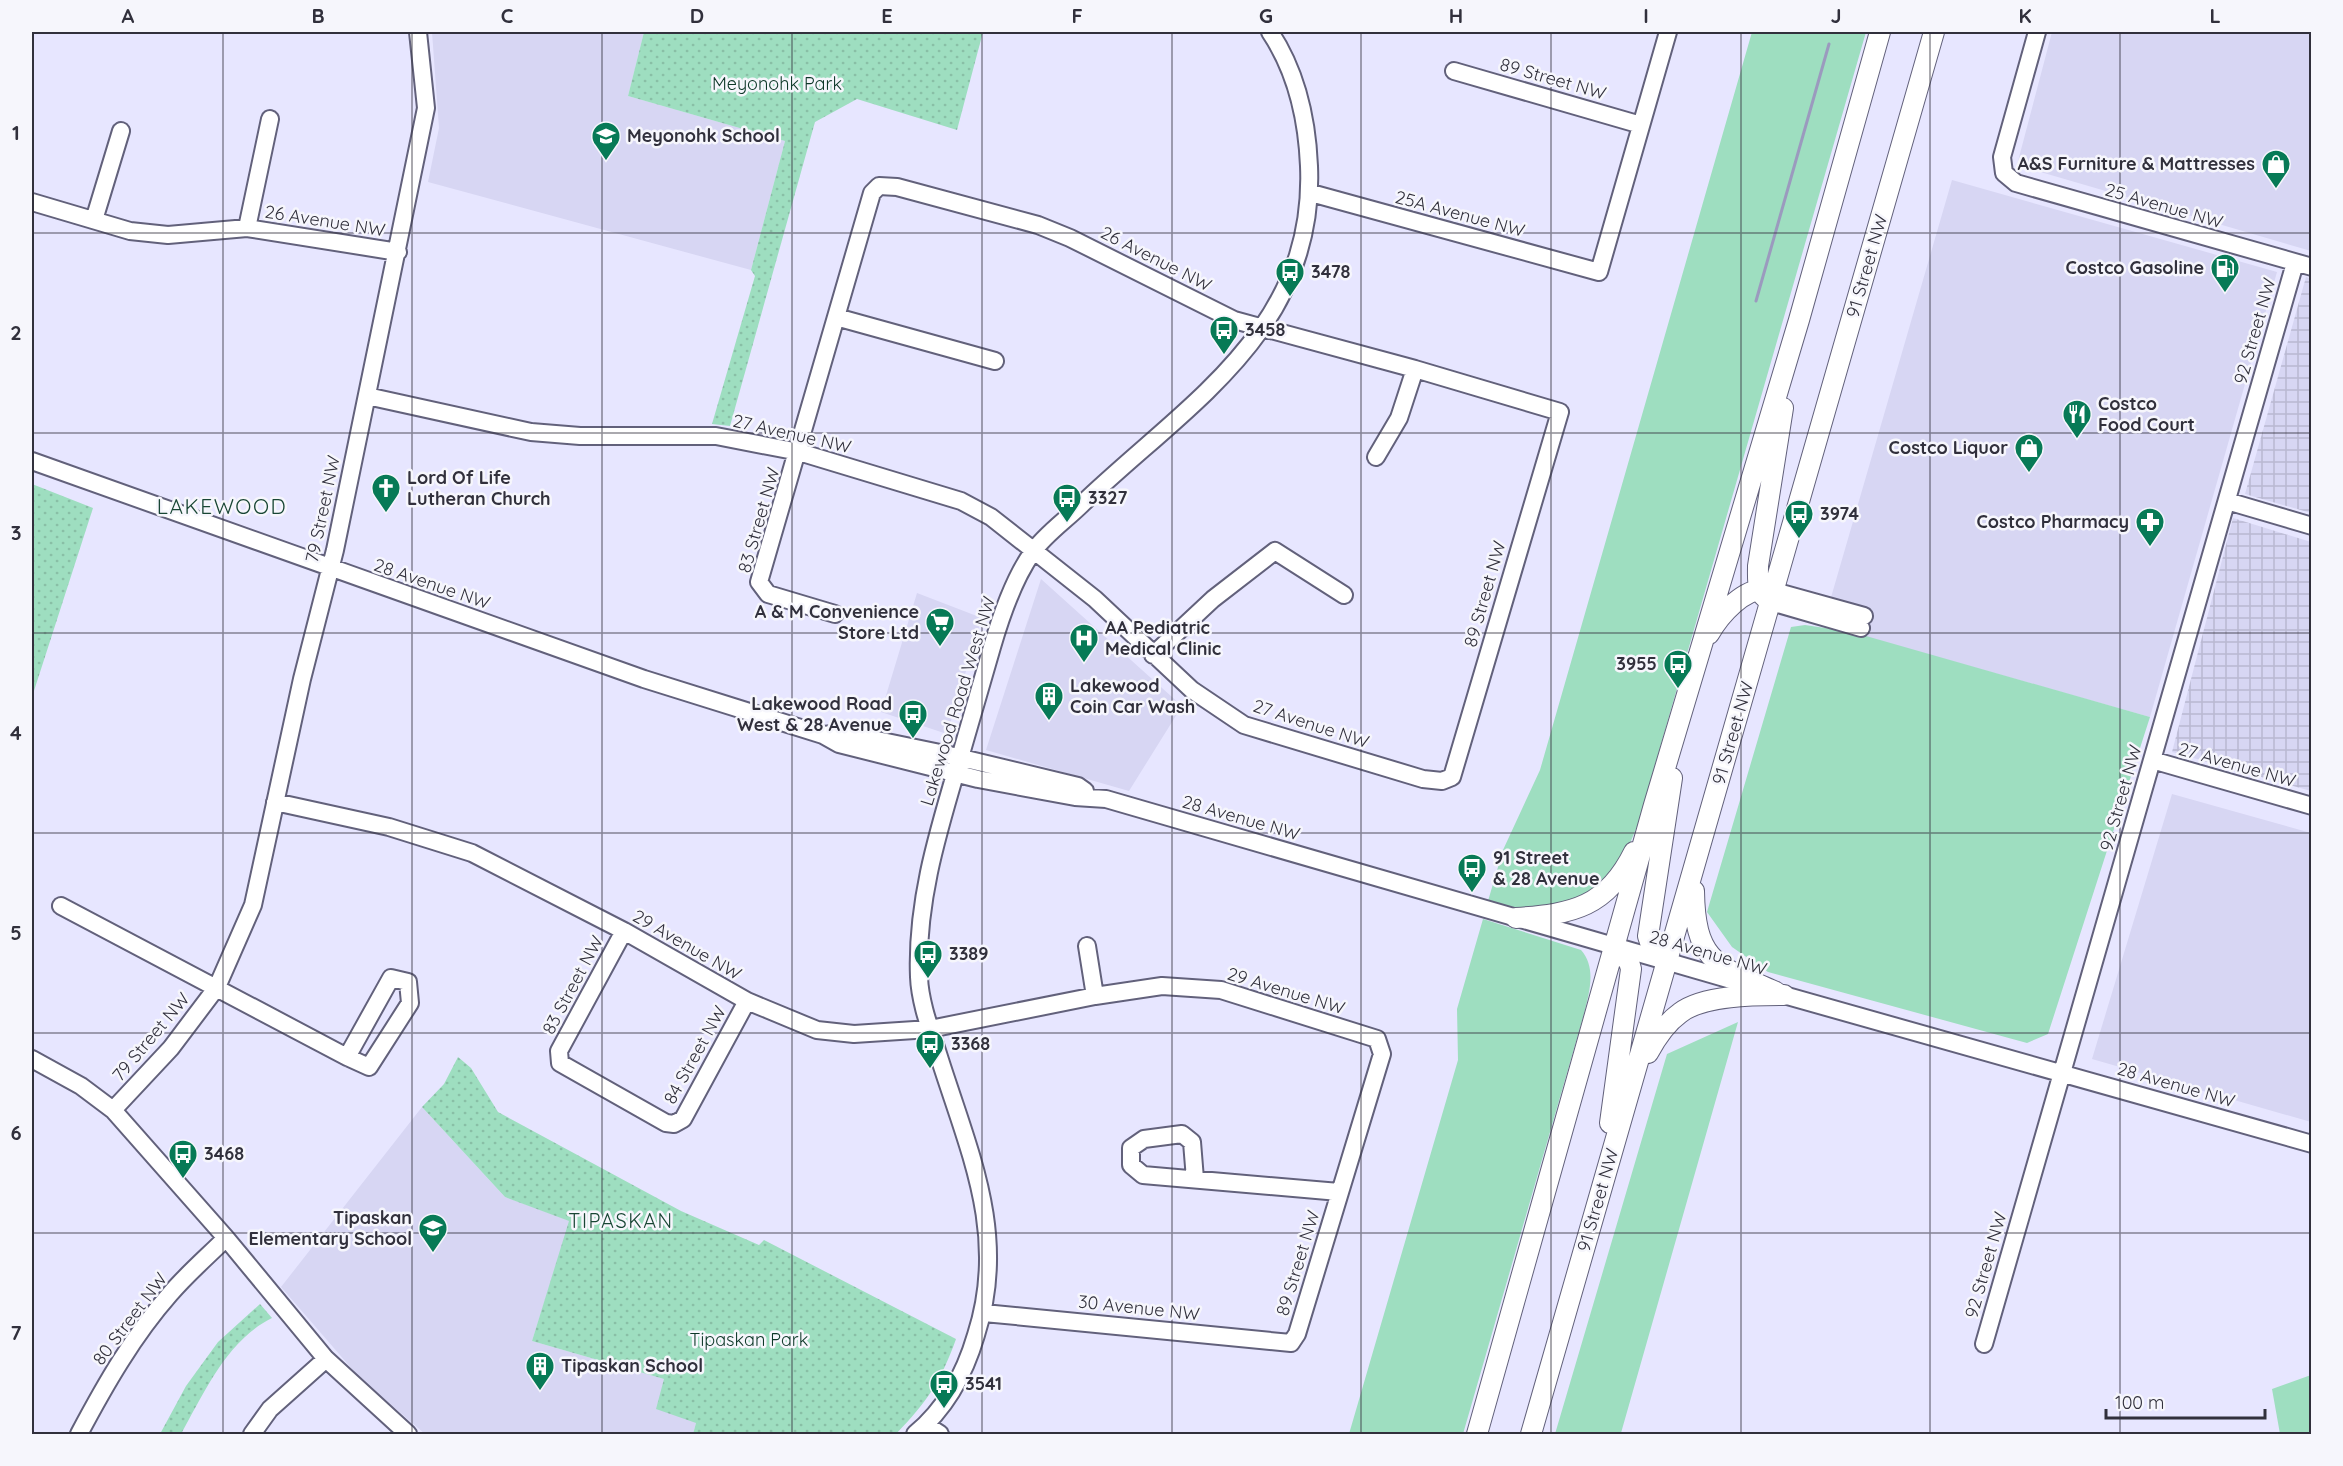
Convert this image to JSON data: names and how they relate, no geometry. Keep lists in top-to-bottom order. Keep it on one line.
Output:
{"streets":{"main road":["91 Street NW"],"street":["89 Street NW","25 Avenue NW","25A Avenue NW","26 Avenue NW","92 Street NW","27 Avenue NW","79 Street NW","83 Street NW","28 Avenue NW","Lakewood Road West NW","29 Avenue NW","84 Street NW","30 Avenue NW","80 Street NW"]},"crossings":[["89 Street NW","25A Avenue NW"],["89 Street NW","26 Avenue NW"],["89 Street NW","27 Avenue NW"],["89 Street NW","29 Avenue NW"],["89 Street NW","30 Avenue NW"],["25 Avenue NW","92 Street NW"],["25A Avenue NW","Lakewood Road West NW"],["26 Avenue NW","79 Street NW"],["26 Avenue NW","83 Street NW"],["26 Avenue NW","Lakewood Road West NW"],["91 Street NW","28 Avenue NW"],["92 Street NW","27 Avenue NW"],["92 Street NW","28 Avenue NW"],["27 Avenue NW","79 Street NW"],["27 Avenue NW","83 Street NW"],["27 Avenue NW","Lakewood Road West NW"],["79 Street NW","28 Avenue NW"],["79 Street NW","29 Avenue NW"],["83 Street NW","29 Avenue NW"],["83 Street NW","84 Street NW"],["28 Avenue NW","Lakewood Road West NW"],["Lakewood Road West NW","29 Avenue NW"],["Lakewood Road West NW","30 Avenue NW"],["29 Avenue NW","84 Street NW"]],"districts":["LAKEWOOD","TIPASKAN"],"parks":["Meyonohk Park","Tipaskan Park"],"places":{"school or university":["Meyonohk School","Tipaskan Elementary School"],"shop":["A&S Furniture & Mattresses","Costco Liquor"],"fuel station":["Costco Gasoline"],"bus stop":["3478","3458","3327","3974","3955","Lakewood Road West & 28 Avenue","91 Street & 28 Avenue","3389","3368","3468","3541"],"restaurant":["Costco Food Court"],"church":["Lord Of Life Lutheran Church"],"pharmacy":["Costco Pharmacy"],"supermarket":["A & M Convenience Store Ltd"],"hospital":["AA Pediatric Medical Clinic"],"building":["Lakewood Coin Car Wash","Tipaskan School"]},"scale_bar":"100 m","grid":{"columns":["A","B","C","D","E","F","G","H","I","J","K","L"],"rows":["1","2","3","4","5","6","7"]}}
